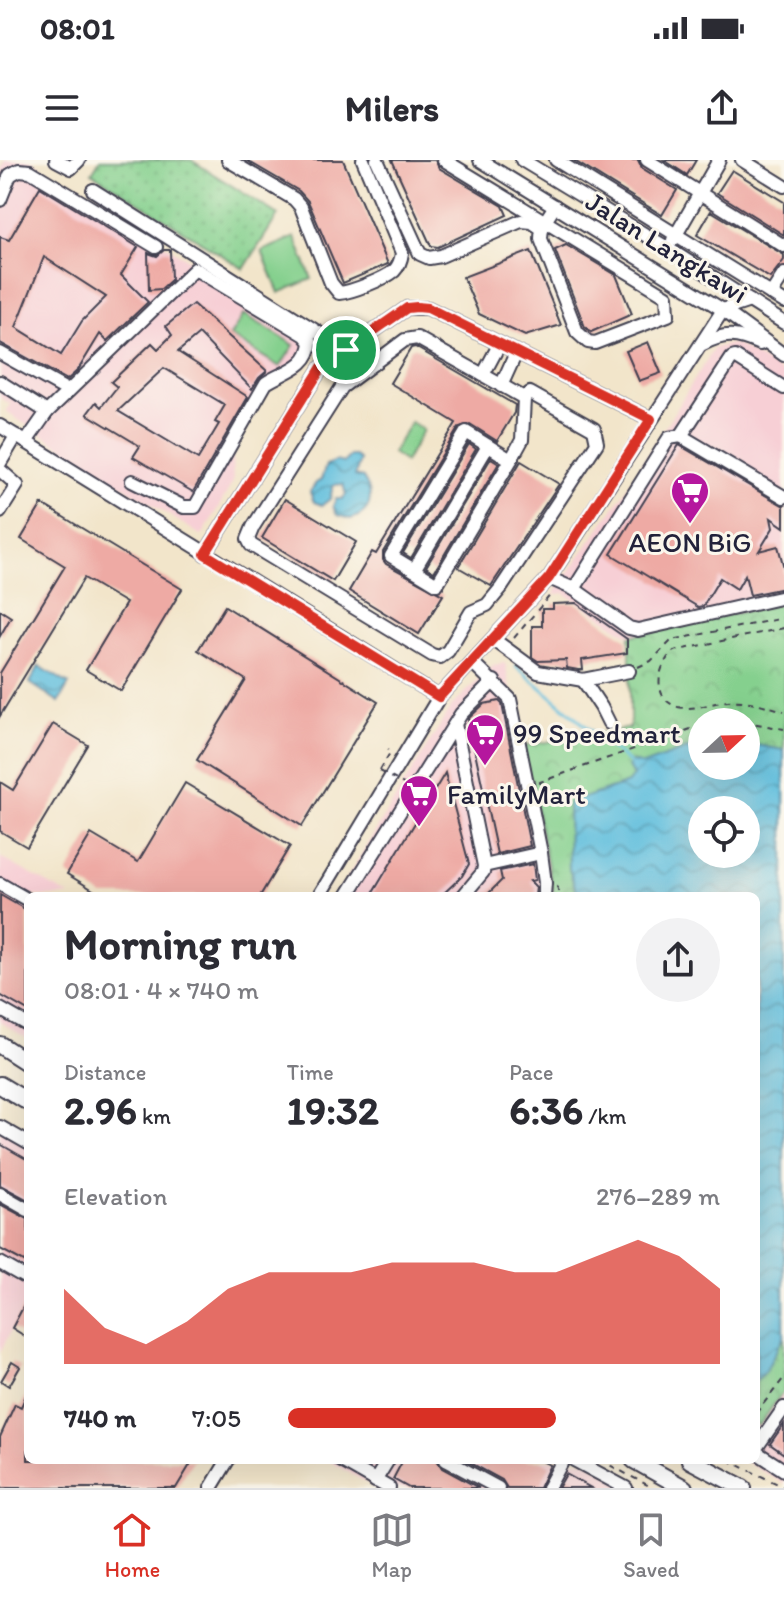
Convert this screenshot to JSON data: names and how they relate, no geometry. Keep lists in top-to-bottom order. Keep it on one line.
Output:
{"streets":{"street":["Jalan Langkawi"]},"places":{"supermarket":["AEON BiG","99 Speedmart","FamilyMart"]},"north":"right","page":{"status":"08:01","header":"Milers","heading":["Morning run","08:01 · 4 × 740 m"],"stats":[["Distance","2.96 km"],["Time","19:32"],["Pace","6:36 /km"]],"chart":["Elevation","276–289 m"],"list":[{"name":"740 m","note":"7:05"}],"tabs":["Home","Map","Saved"]}}
